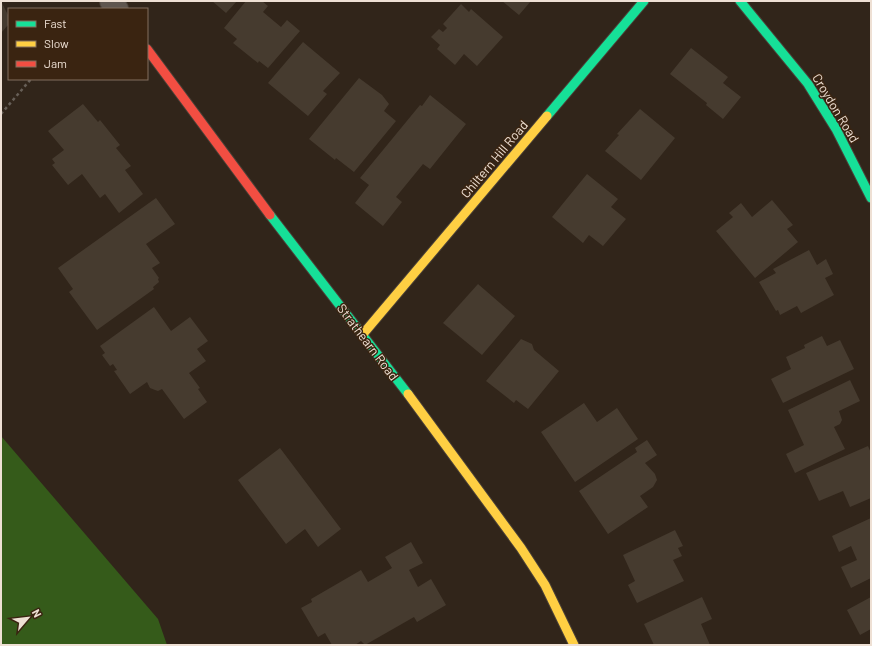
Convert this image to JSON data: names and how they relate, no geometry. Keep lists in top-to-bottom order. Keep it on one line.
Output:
{"streets":{"street":["Croydon Road","Chiltern Hill Road","Strathearn Road"]},"crossings":[["Chiltern Hill Road","Strathearn Road"]],"legend":["Fast","Slow","Jam"],"north":"top right"}
